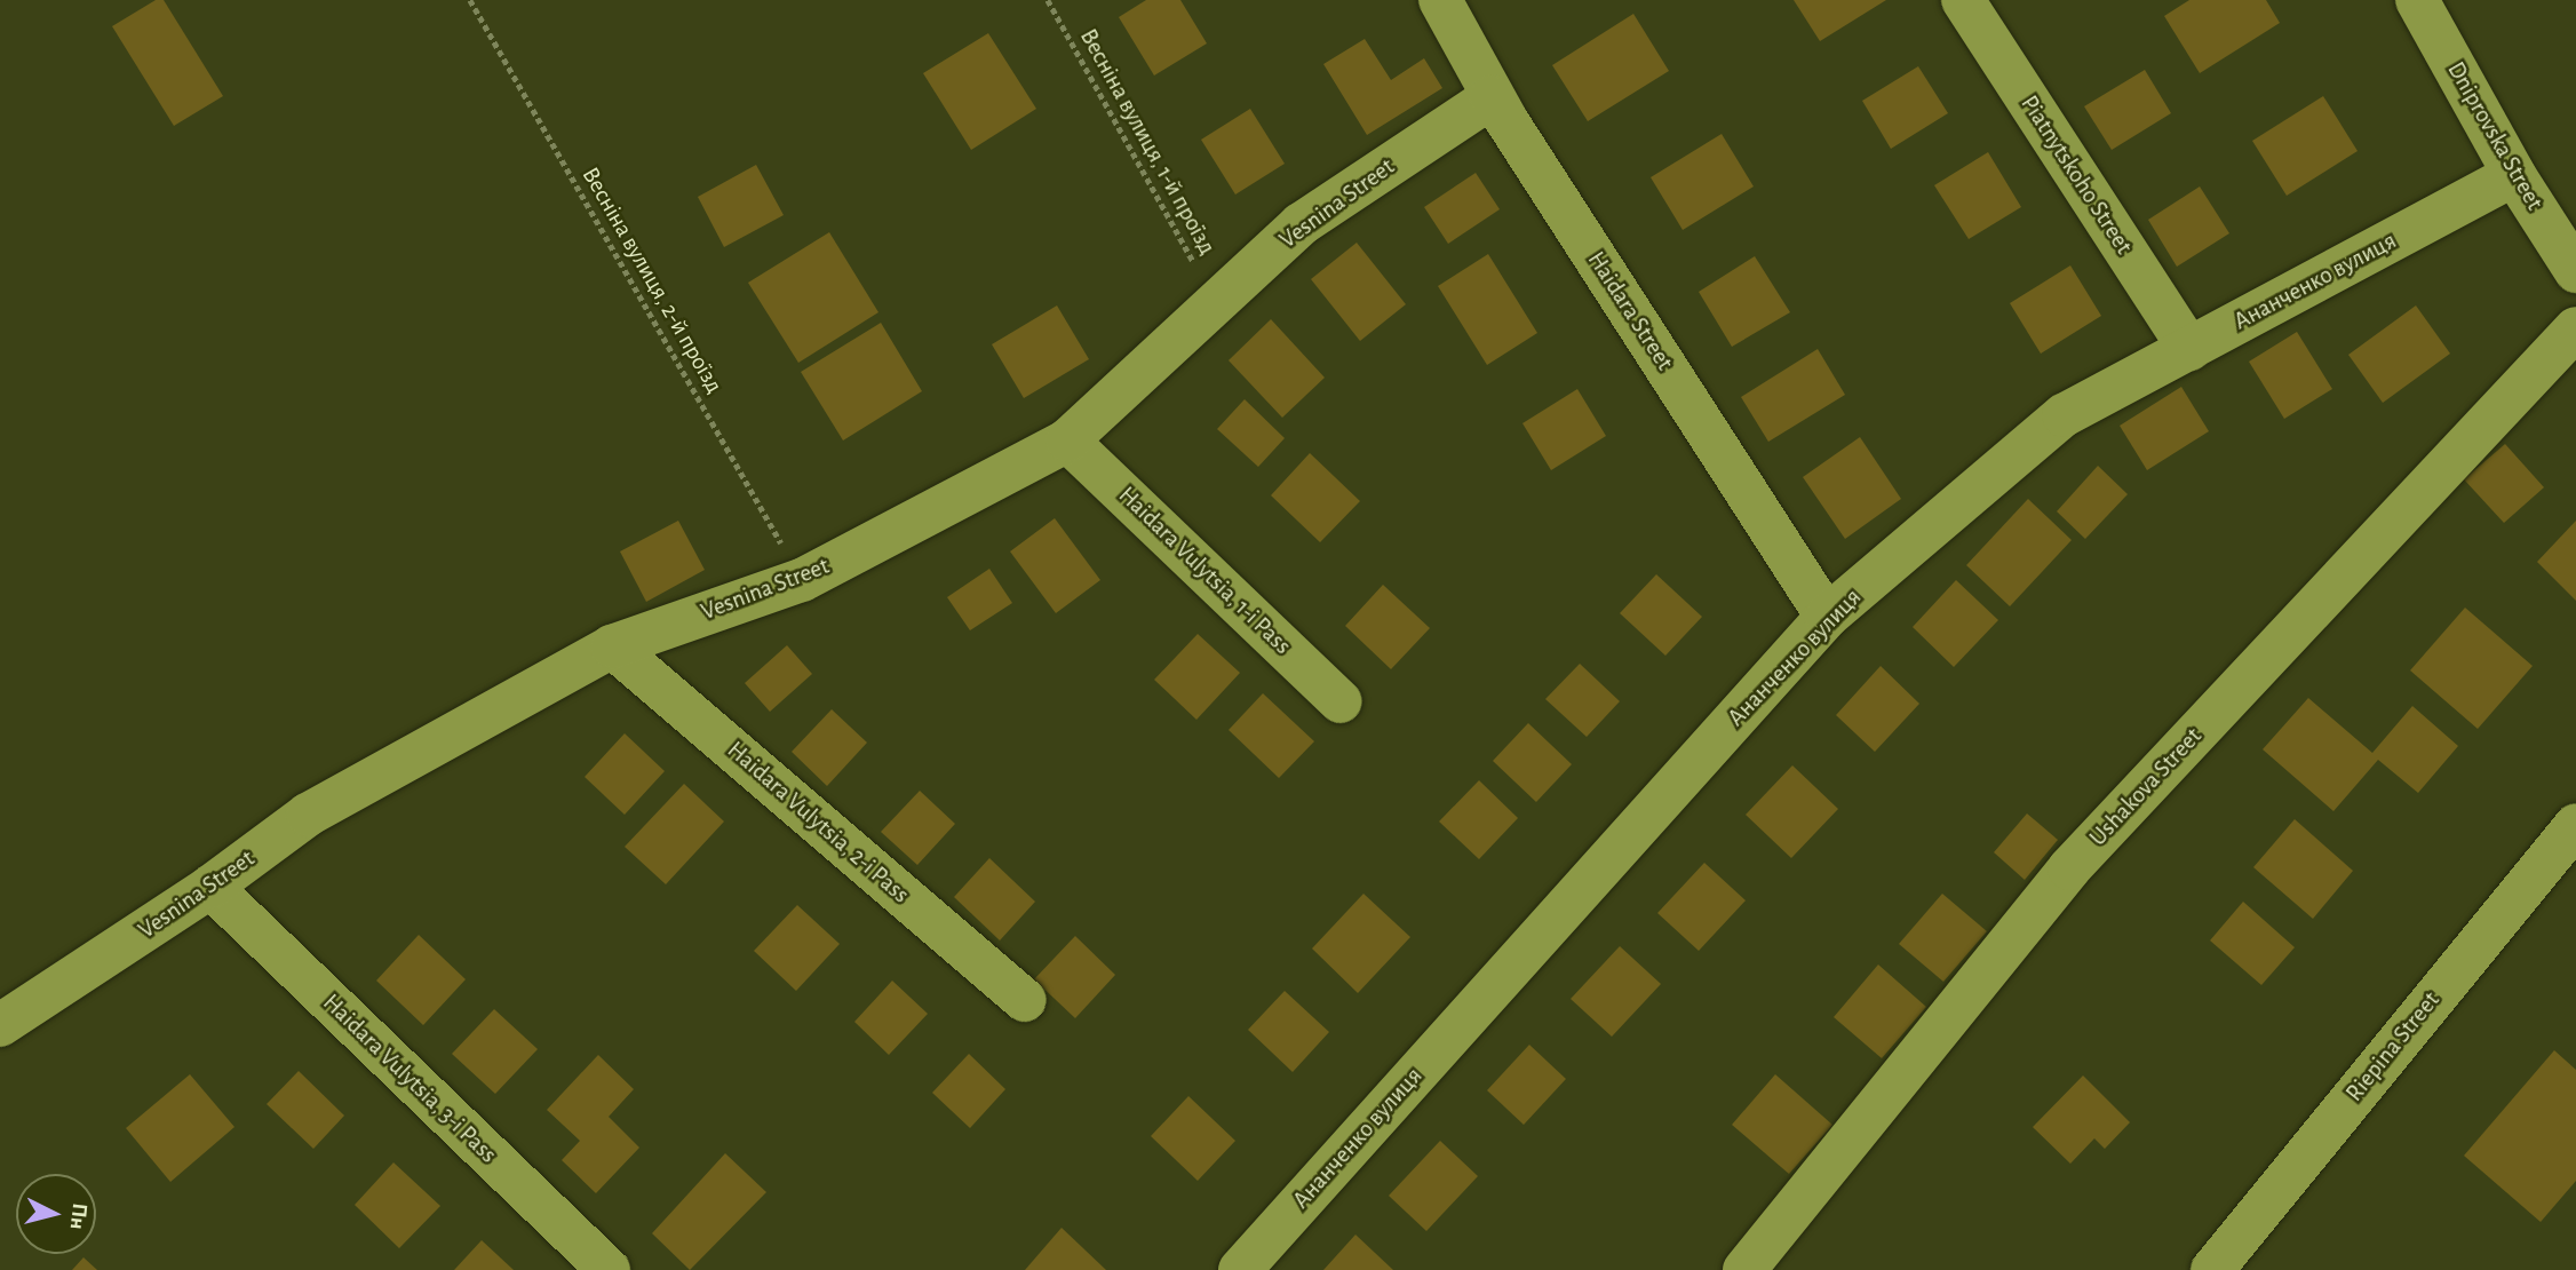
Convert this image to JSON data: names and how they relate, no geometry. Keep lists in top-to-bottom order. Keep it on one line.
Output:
{"streets":{"street":["Dniprovska Street","Piatnytskoho Street","Vesnina Street","Ананченко вулиця","Haidara Street","Haidara Vulytsia, 1-i Pass","Ushakova Street","Haidara Vulytsia, 2-i Pass","Riepina Street","Haidara Vulytsia, 3-i Pass"],"path":["Весніна вулиця, 1-й проїзд","Весніна вулиця, 2-й проїзд"]},"crossings":[["Dniprovska Street","Ананченко вулиця"],["Весніна вулиця, 1-й проїзд","Vesnina Street"],["Piatnytskoho Street","Ананченко вулиця"],["Vesnina Street","Весніна вулиця, 2-й проїзд"],["Vesnina Street","Haidara Street"],["Vesnina Street","Haidara Vulytsia, 1-i Pass"],["Vesnina Street","Haidara Vulytsia, 2-i Pass"],["Vesnina Street","Haidara Vulytsia, 3-i Pass"],["Ананченко вулиця","Haidara Street"]],"north":"right"}
